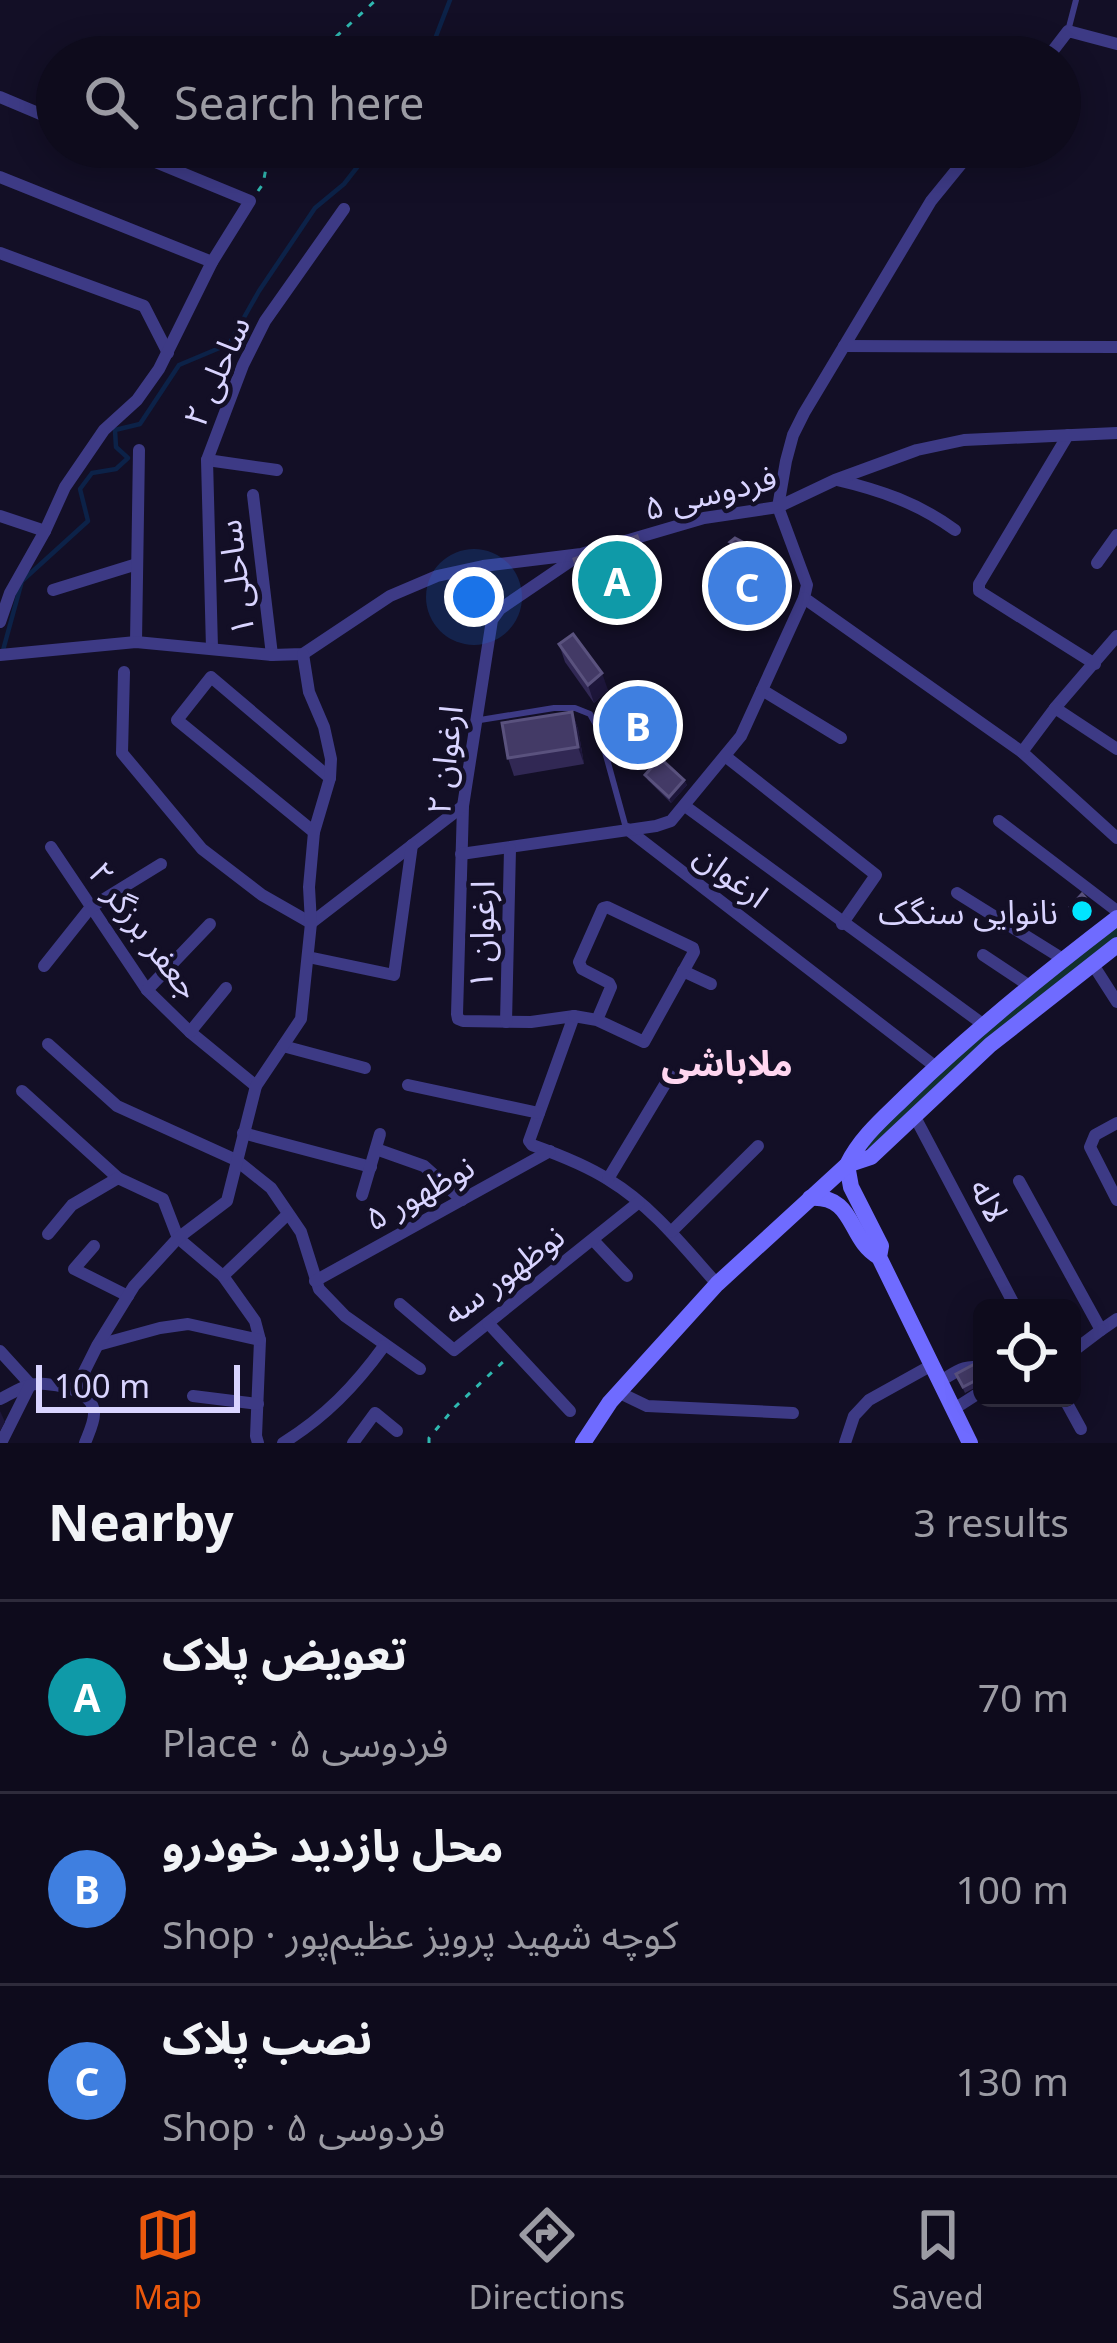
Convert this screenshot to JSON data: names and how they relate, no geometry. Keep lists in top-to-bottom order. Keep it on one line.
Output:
{"streets":{"street":["ساحلی ۲","فردوسی ۵","ساحلی ۱","ارغوان ۲","ارغوان","جعفر برزگر ۲","ارغوان ۱","نوظهور ۵","لاله","نوظهور سه"]},"crossings":[["فردوسی ۵","ارغوان ۲"],["ارغوان ۲","ارغوان ۱"]],"districts":["ملاباشی"],"places":["نانوایی سنگک"],"scale_bar":"100 m","page":{"search":"Search here","pins":["A","C","B"],"scale":"100 m","heading":["Nearby","3 results"],"list":[{"mark":"A","name":"تعویض پلاک","note":"Place · فردوسی ۵","value":"70 m"},{"mark":"B","name":"محل بازدید خودرو","note":"Shop · کوچه شهید پرویز عظیم‌پور","value":"100 m"},{"mark":"C","name":"نصب پلاک","note":"Shop · فردوسی ۵","value":"130 m"}],"nav":["Map","Directions","Saved"]}}
